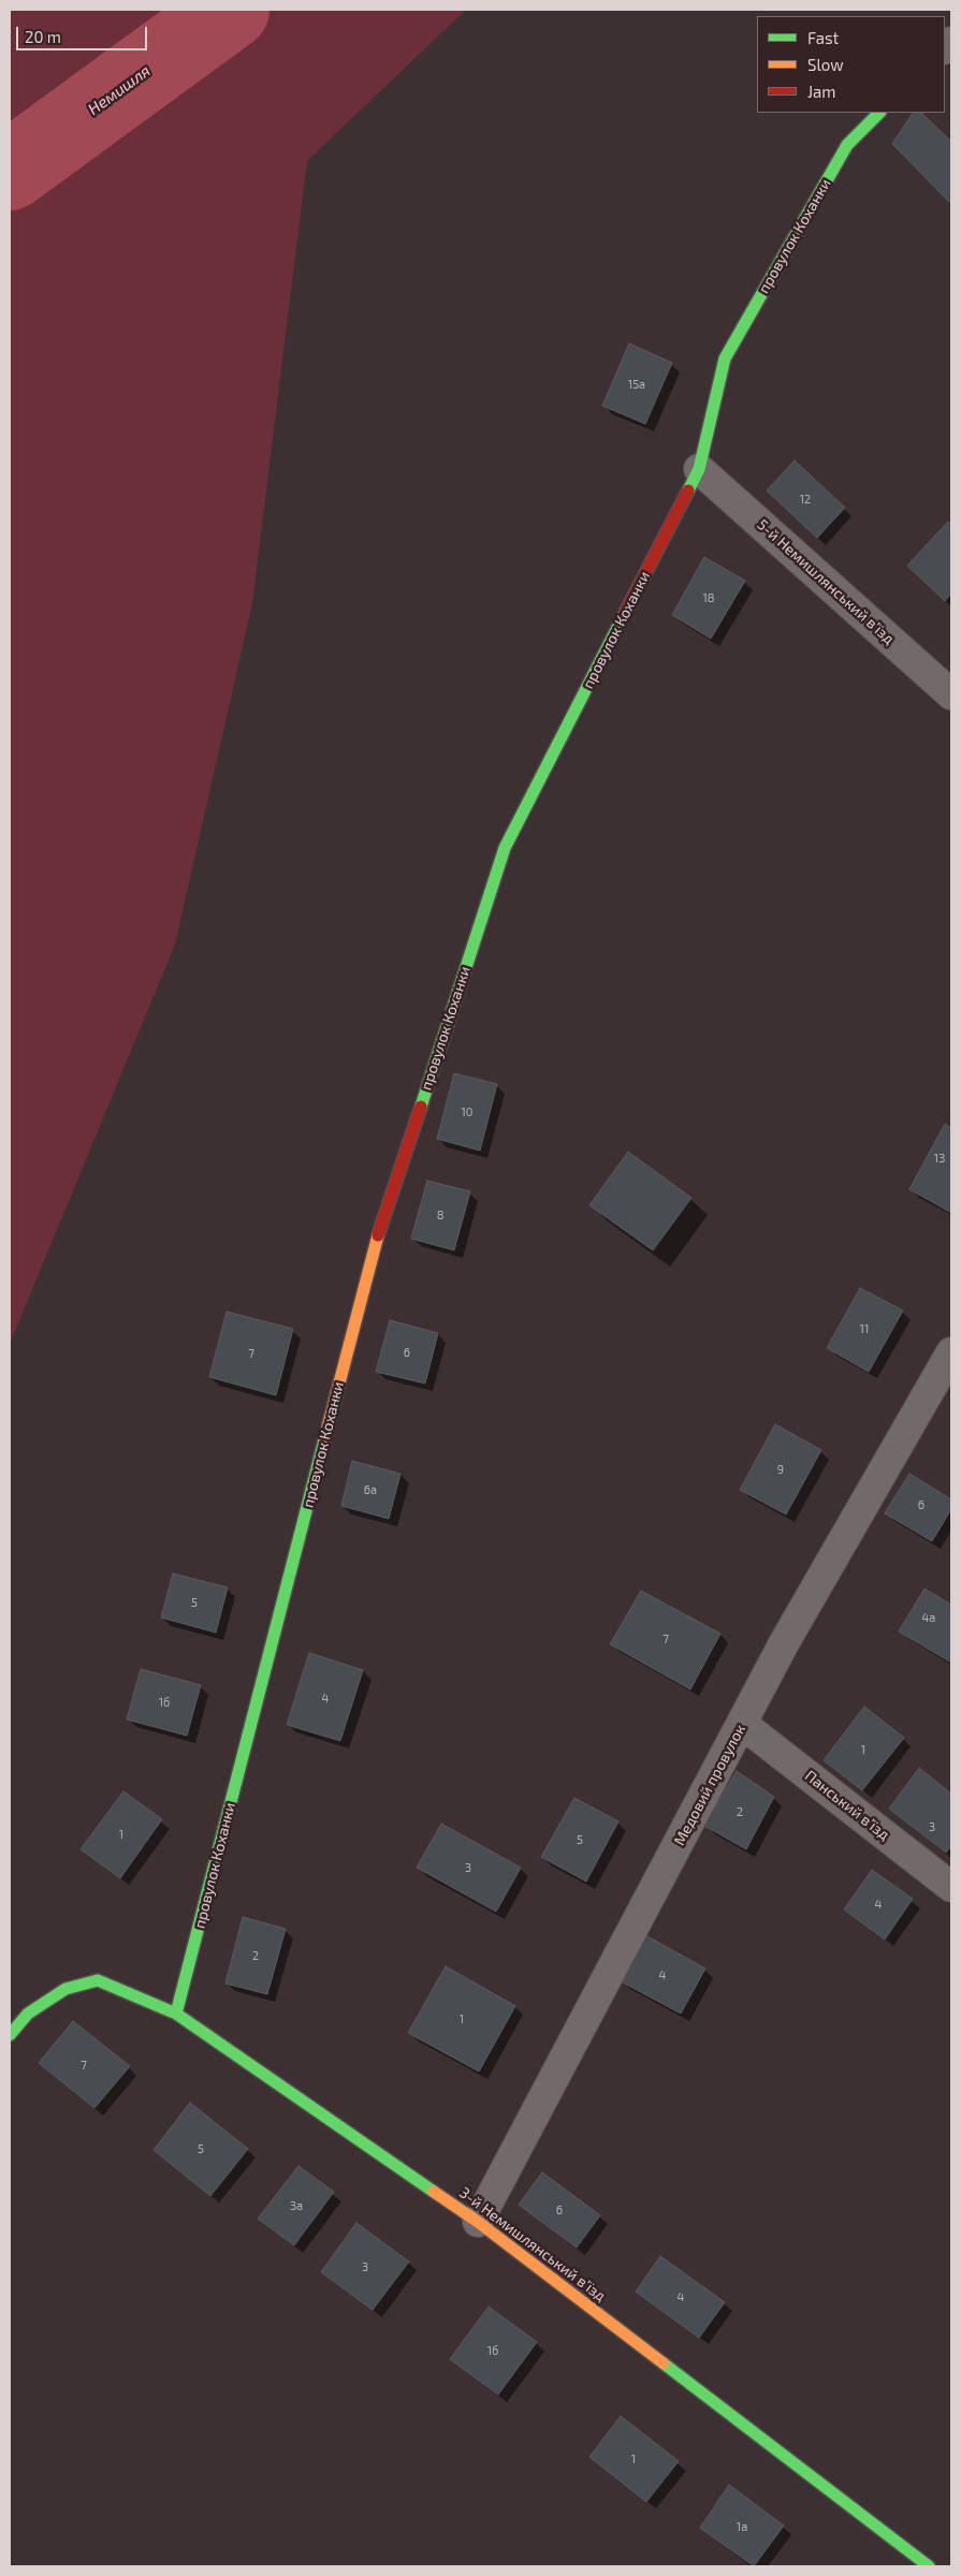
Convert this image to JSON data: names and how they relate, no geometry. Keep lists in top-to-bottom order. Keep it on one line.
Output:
{"streets":{"street":["провулок Коханки","5-й Немишлянський в’їзд","Медовий провулок","Панський в’їзд","3-й Немишлянський в’їзд"]},"crossings":[["провулок Коханки","5-й Немишлянський в’їзд"],["провулок Коханки","3-й Немишлянський в’їзд"],["Медовий провулок","Панський в’їзд"],["Медовий провулок","3-й Немишлянський в’їзд"]],"water":["Немишля"],"house_numbers":["15а","12","18","10","13","8","11","6","7","9","6а","6","5","4а","7","4","1б","1","2","3","1","5","3","4","2","4","1","7","5","3а","6","3","4","1б","1","1а"],"legend":["Fast","Slow","Jam"],"scale_bar":"20 m"}
